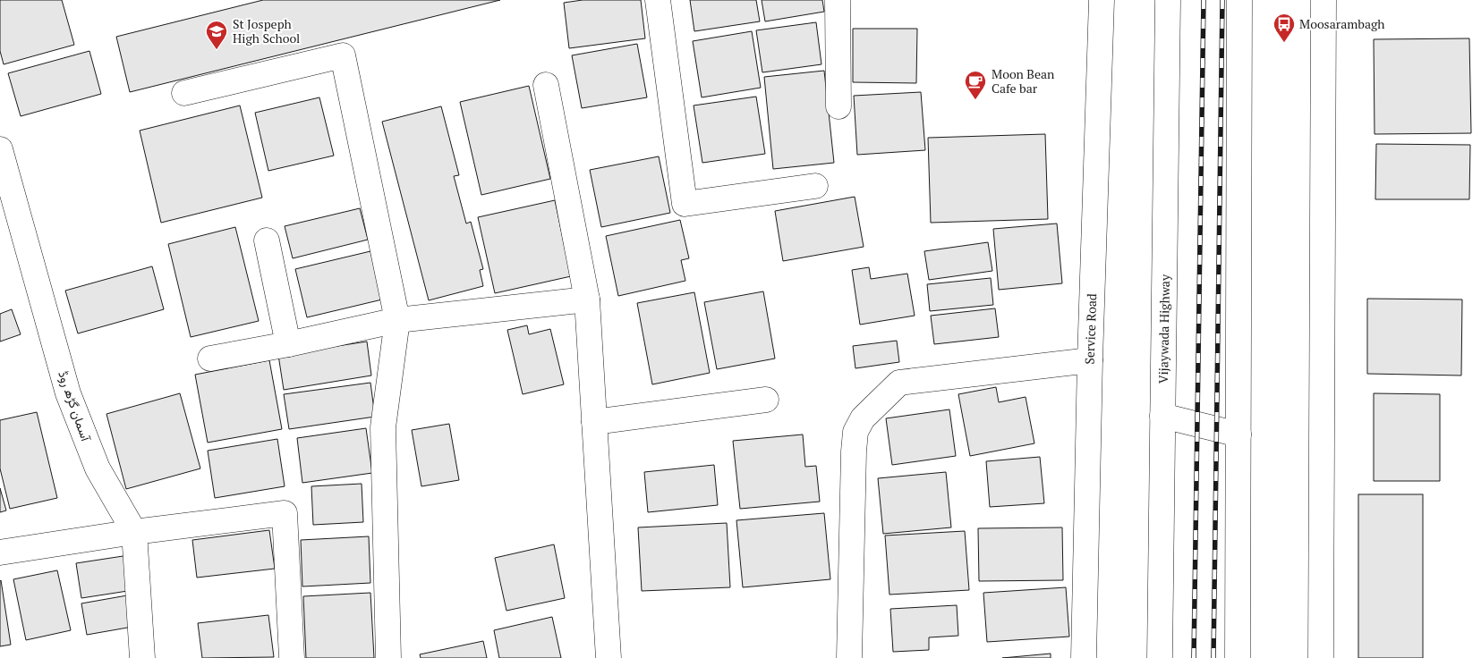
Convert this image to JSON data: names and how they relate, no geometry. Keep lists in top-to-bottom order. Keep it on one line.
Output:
{"streets":{"main road":["Service Road","Vijaywada Highway","آسمان گڑھ روڈ"]},"places":{"bus stop":["Moosarambagh"],"school or university":["St Jospeph High School"],"cafe":["Moon Bean Cafe bar"]}}
